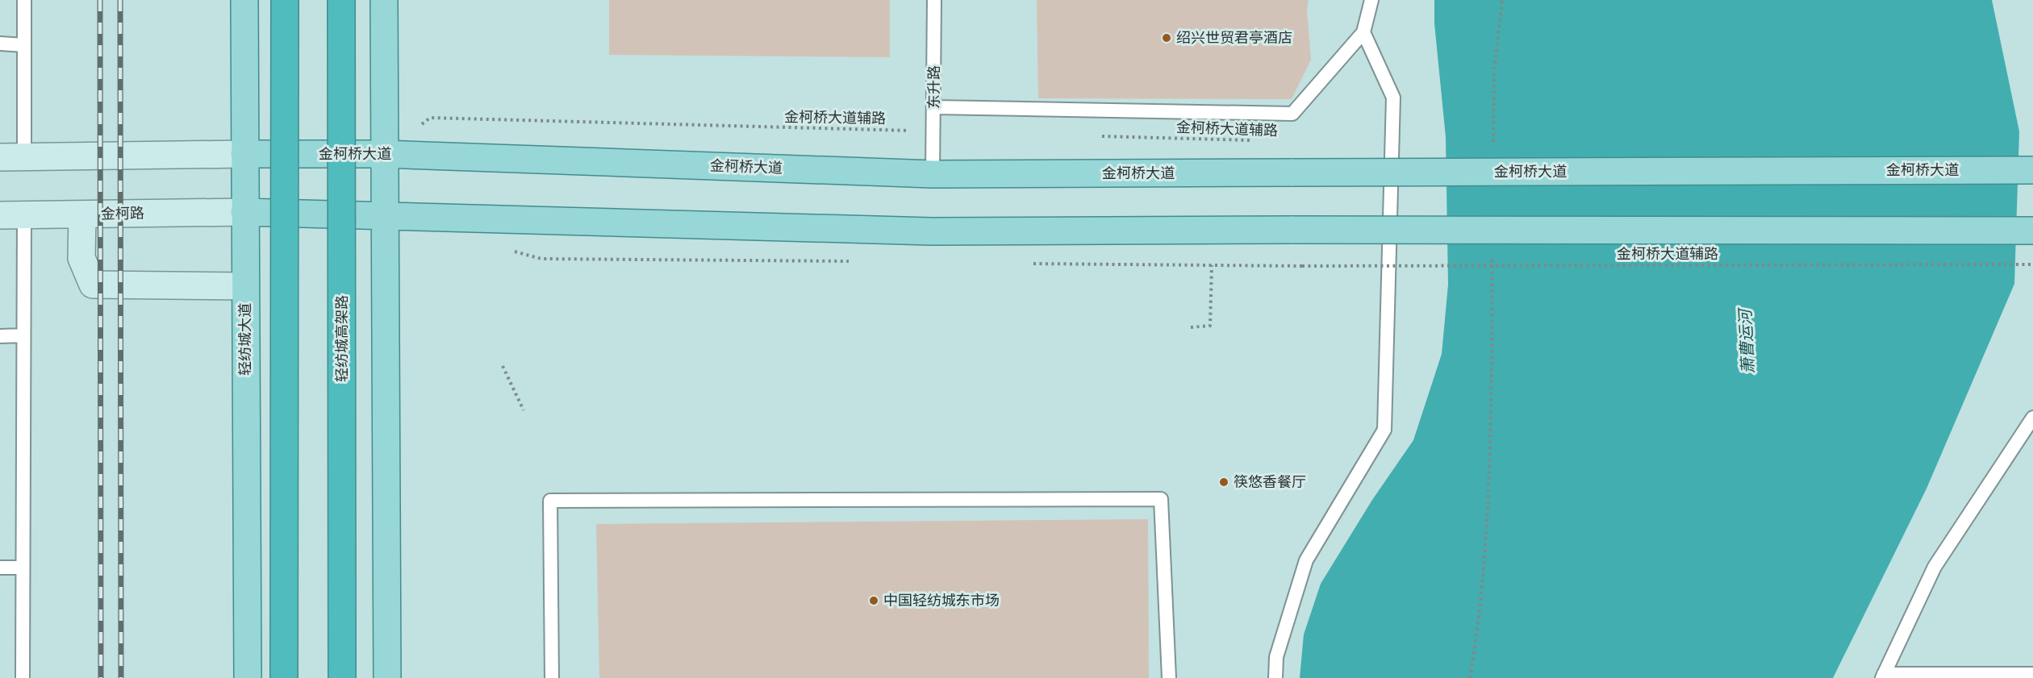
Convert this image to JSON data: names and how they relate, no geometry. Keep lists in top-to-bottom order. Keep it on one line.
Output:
{"streets":{"highway":["轻纺城高架路"],"main road":["金柯桥大道","金柯路","轻纺城大道"],"lane":["东升路"],"path":["金柯桥大道辅路"]},"crossings":[["东升路","金柯桥大道辅路"],["东升路","金柯桥大道"],["金柯桥大道辅路","金柯桥大道"],["金柯桥大道","轻纺城大道"],["金柯路","轻纺城大道"]],"water":["萧曹运河"],"places":["绍兴世贸君亭酒店","筷悠香餐厅","中国轻纺城·东市场"]}
